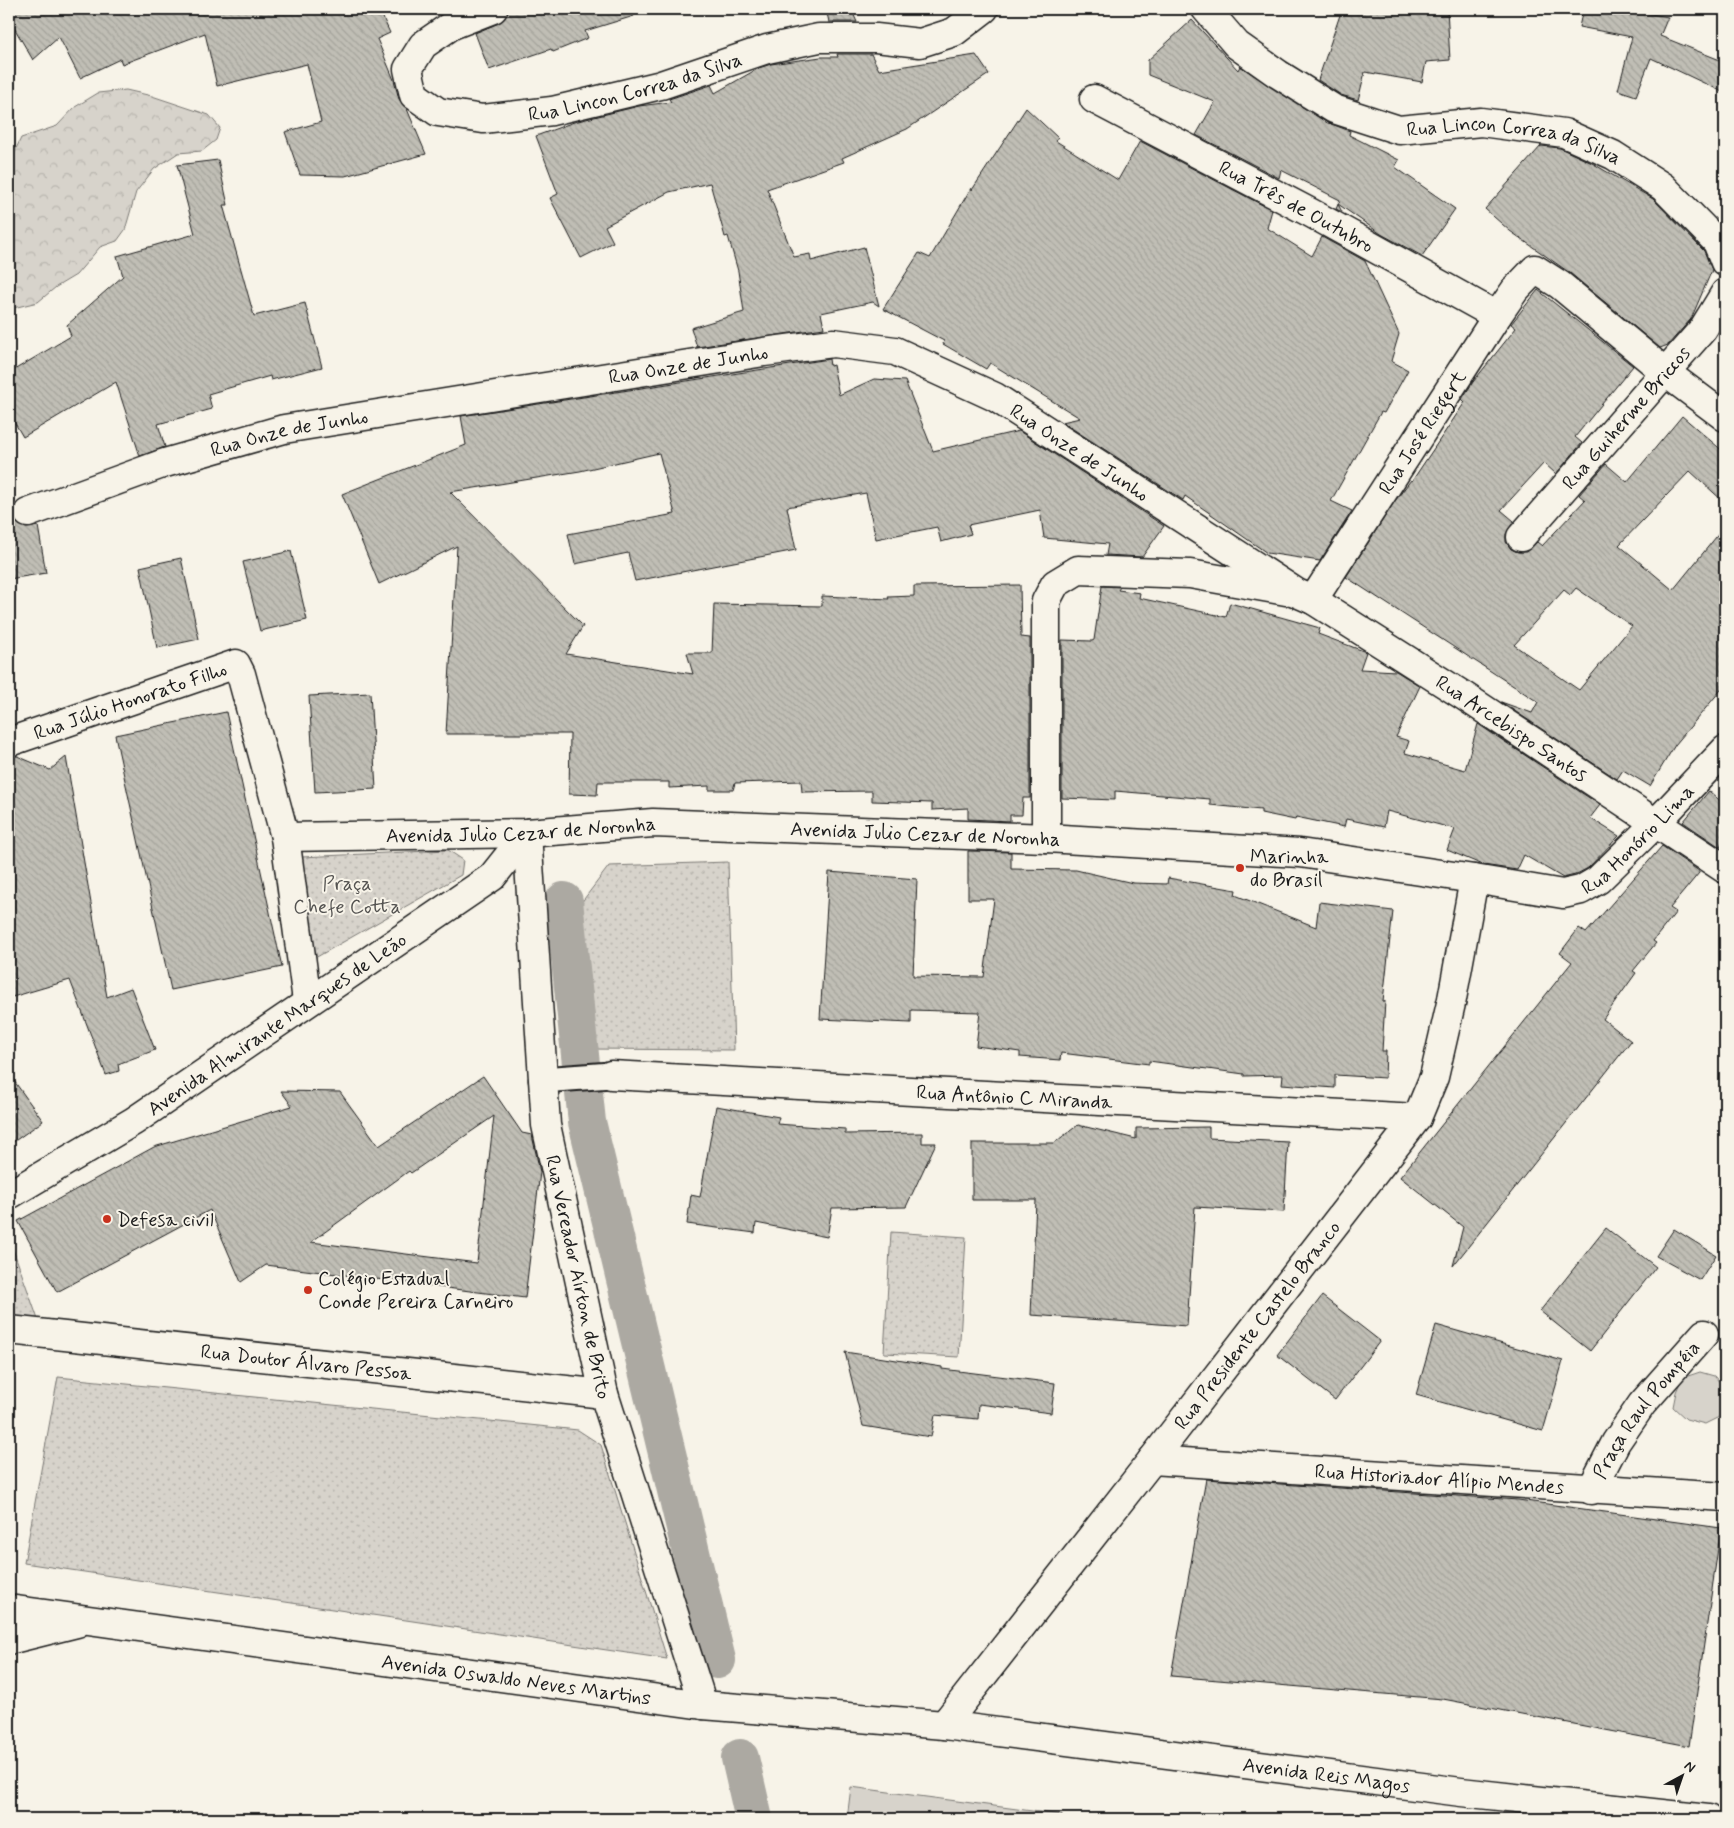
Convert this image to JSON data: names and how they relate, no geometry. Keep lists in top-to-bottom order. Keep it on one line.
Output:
{"streets":{"street":["Rua Lincon Correa da Silva","Rua Três de Outubro","Rua Onze de Junho","Rua Guiherme Briccos","Rua José Riegert","Rua Júlio Honorato Filho","Rua Arcebispo Santos","Avenida Julio Cezar de Noronha","Rua Honório Lima","Avenida Almirante Marques de Leão","Rua Antônio C Miranda","Rua Vereador Aírton de Brito","Rua Presidente Castelo Branco","Rua Doutor Álvaro Pessoa","Praça Raul Pompéia","Rua Historiador Alípio Mendes","Avenida Oswaldo Neves Martins","Avenida Reis Magos"]},"crossings":[["Rua Três de Outubro","Rua José Riegert"],["Rua Onze de Junho","Rua José Riegert"],["Rua Onze de Junho","Rua Arcebispo Santos"],["Rua Guiherme Briccos","Rua José Riegert"],["Rua José Riegert","Rua Arcebispo Santos"],["Rua Júlio Honorato Filho","Avenida Julio Cezar de Noronha"],["Rua Júlio Honorato Filho","Avenida Almirante Marques de Leão"],["Rua Arcebispo Santos","Rua Honório Lima"],["Avenida Julio Cezar de Noronha","Rua Honório Lima"],["Avenida Julio Cezar de Noronha","Avenida Almirante Marques de Leão"],["Avenida Julio Cezar de Noronha","Rua Vereador Aírton de Brito"],["Avenida Julio Cezar de Noronha","Rua Presidente Castelo Branco"],["Avenida Almirante Marques de Leão","Rua Vereador Aírton de Brito"],["Rua Antônio C Miranda","Rua Presidente Castelo Branco"],["Rua Vereador Aírton de Brito","Rua Doutor Álvaro Pessoa"],["Rua Vereador Aírton de Brito","Avenida Oswaldo Neves Martins"],["Rua Presidente Castelo Branco","Rua Historiador Alípio Mendes"],["Rua Presidente Castelo Branco","Avenida Oswaldo Neves Martins"],["Rua Presidente Castelo Branco","Avenida Reis Magos"],["Praça Raul Pompéia","Rua Historiador Alípio Mendes"],["Avenida Oswaldo Neves Martins","Avenida Reis Magos"]],"parks":["Praça Chefe Cotta"],"places":["Marinha do Brasil","Defesa civil","Colégio Estadual Conde Pereira Carneiro"],"north":"top right"}
